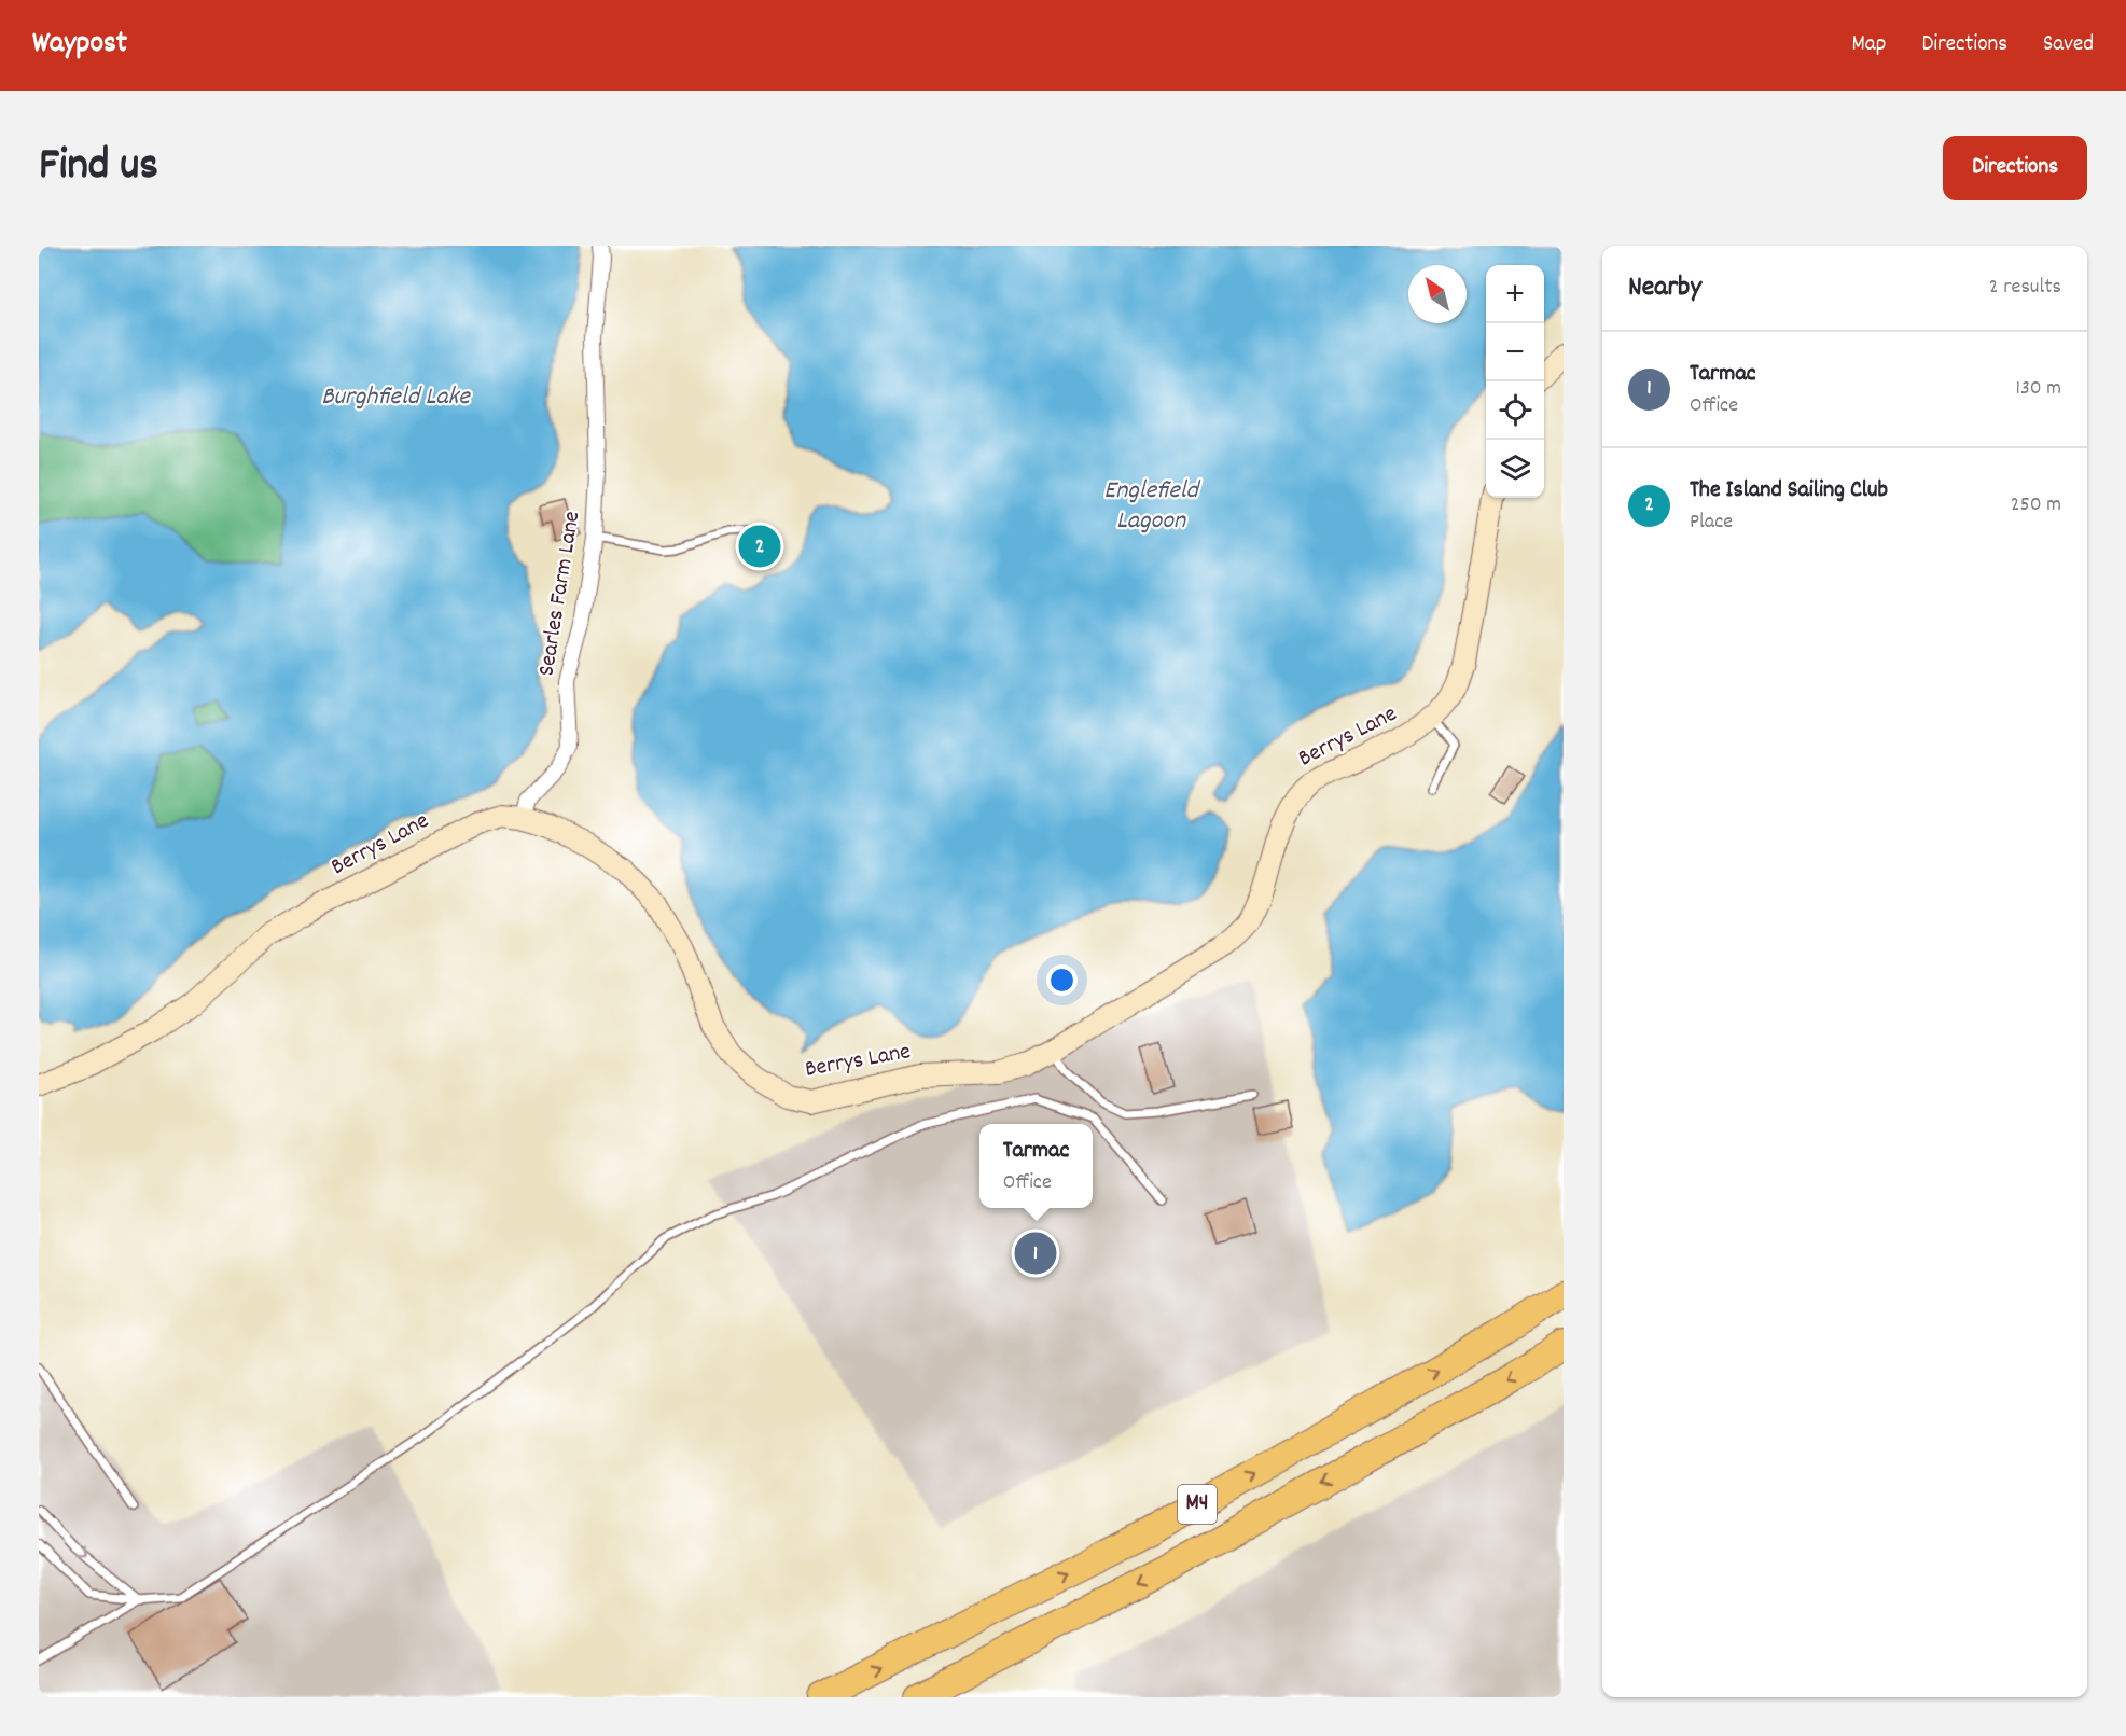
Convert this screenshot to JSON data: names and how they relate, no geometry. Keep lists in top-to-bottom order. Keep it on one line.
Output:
{"streets":{"highway":["M4"],"street":["Searles Farm Lane","Berrys Lane"]},"crossings":[["Searles Farm Lane","Berrys Lane"]],"water":["Burghfield Lake","Englefield Lagoon"],"north":"top left","page":{"header":"Waypost","nav":["Map","Directions","Saved"],"title":"Find us","buttons":"Directions","heading":["Nearby","2 results"],"map_buttons":["+","−"],"list":[{"mark":"1","name":"Tarmac","note":"Office","value":"130 m"},{"mark":"2","name":"The Island Sailing Club","note":"Place","value":"250 m"}],"pins":["2","1"],"popup":["Tarmac","Office"]}}
